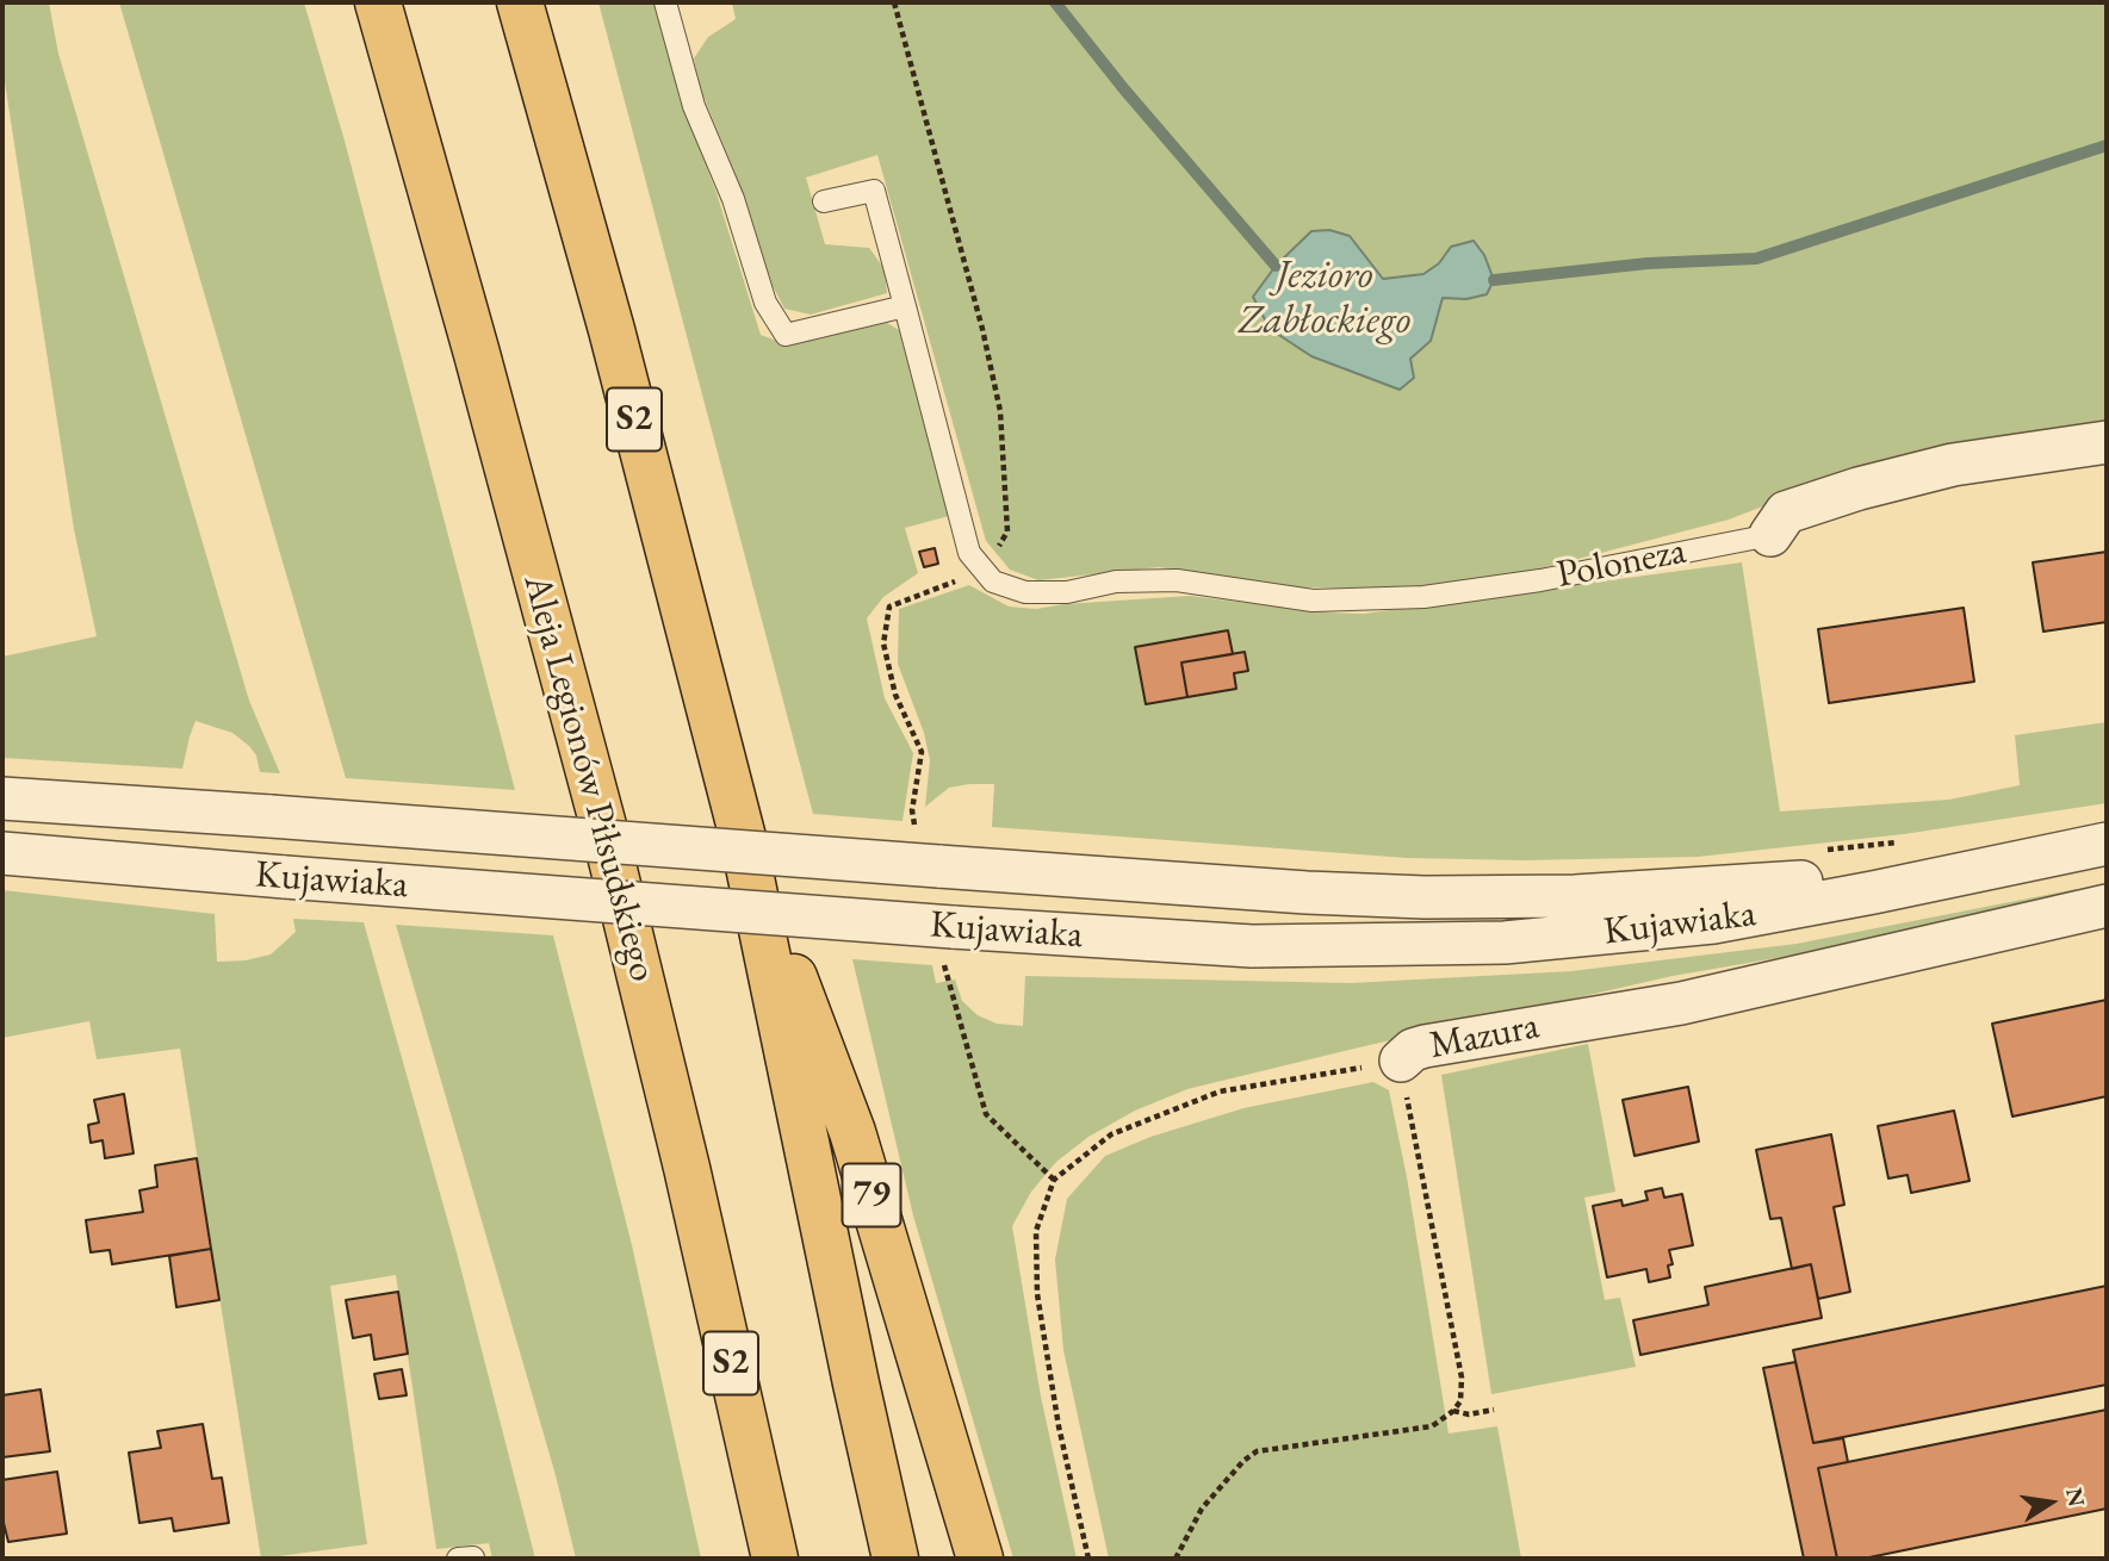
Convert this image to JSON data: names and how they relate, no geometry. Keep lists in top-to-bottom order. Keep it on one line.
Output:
{"streets":{"highway":["S2","Aleja Legionów Piłsudskiego","79"],"street":["Poloneza","Kujawiaka","Mazura"]},"crossings":[["S2","79"]],"water":["Jezioro Zabłockiego"],"north":"right"}
